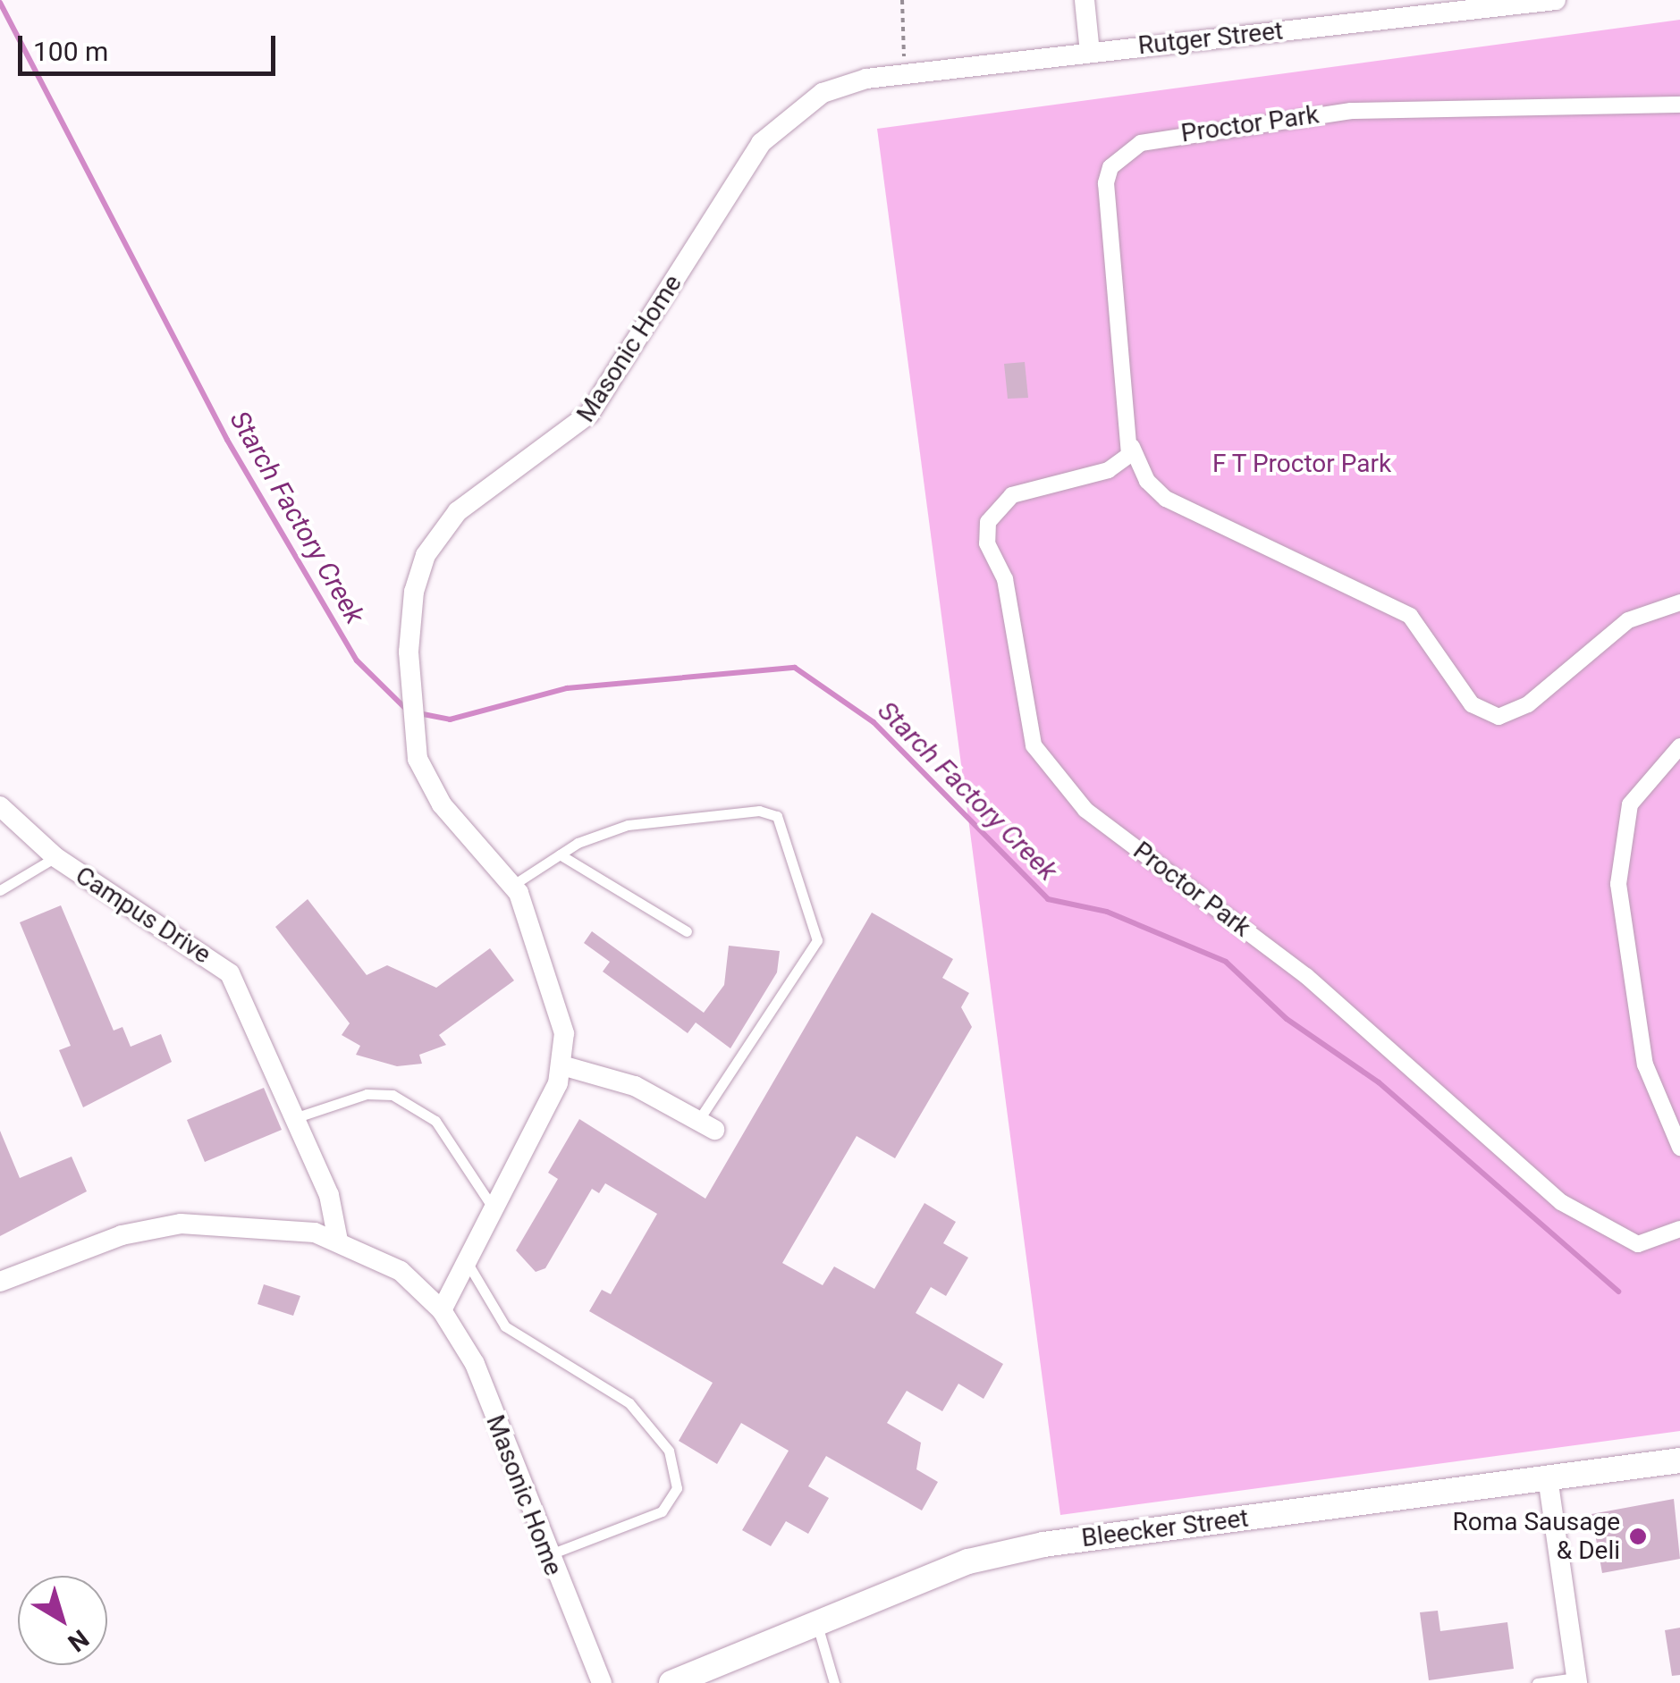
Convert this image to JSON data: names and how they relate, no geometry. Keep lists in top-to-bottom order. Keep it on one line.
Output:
{"streets":{"street":["Rutger Street","Proctor Park","Masonic Home","Campus Drive","Bleecker Street"]},"crossings":[["Rutger Street","Masonic Home"],["Masonic Home","Campus Drive"]],"water":["Starch Factory Creek"],"parks":["F T Proctor Park"],"places":["Roma Sausage & Deli"],"scale_bar":"100 m","north":"bottom right"}
